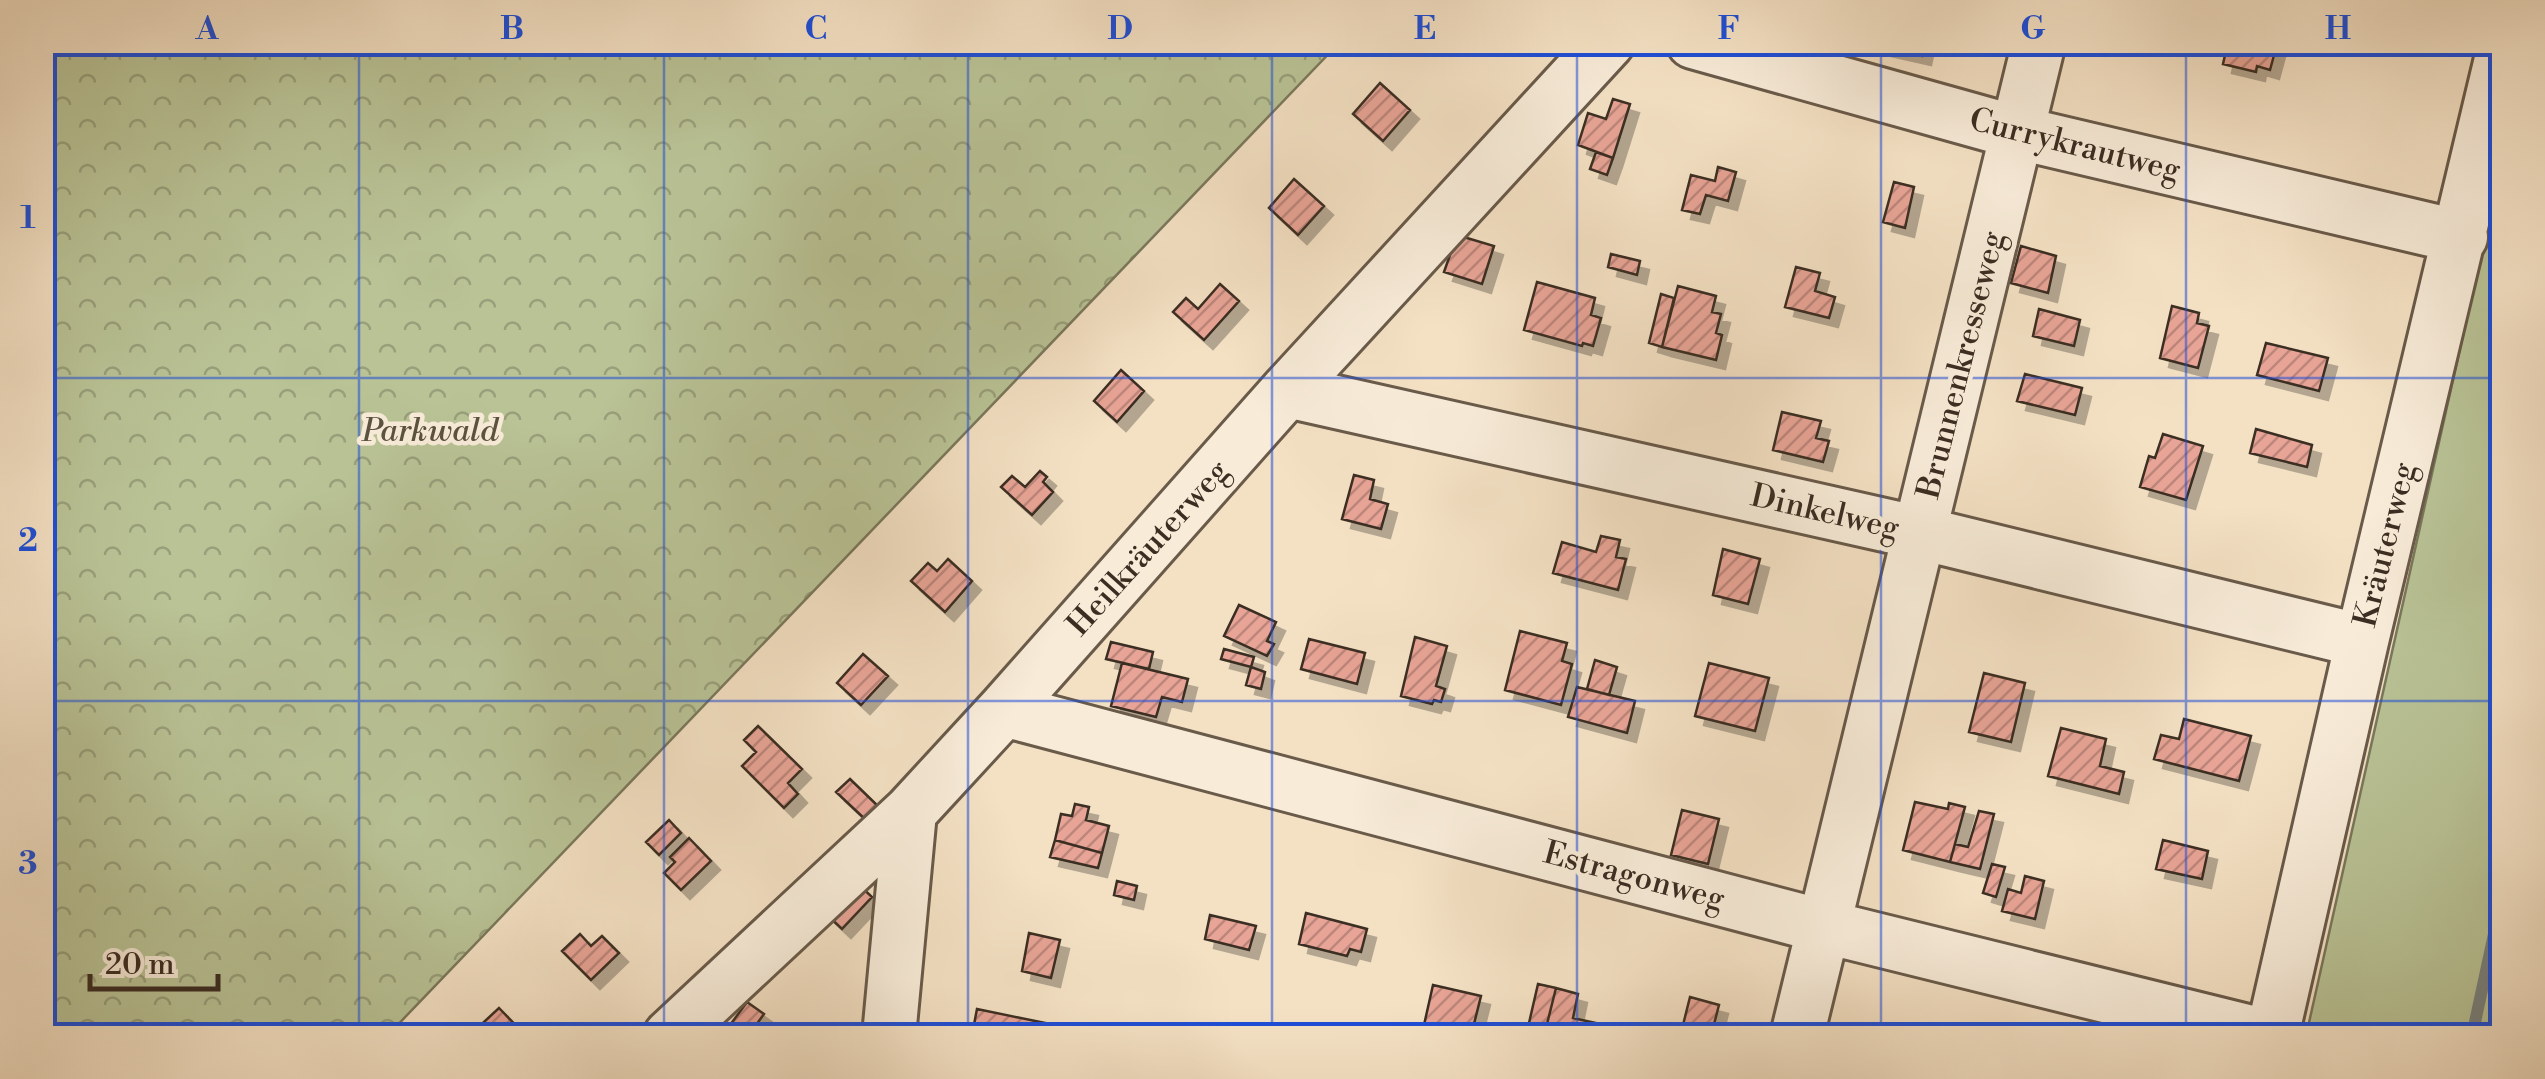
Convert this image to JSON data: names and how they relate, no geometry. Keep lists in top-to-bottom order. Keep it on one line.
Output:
{"streets":{"lane":["Currykrautweg","Brunnenkresseweg","Dinkelweg","Kräuterweg","Heilkräuterweg","Estragonweg"]},"crossings":[["Currykrautweg","Brunnenkresseweg"],["Currykrautweg","Kräuterweg"],["Brunnenkresseweg","Dinkelweg"],["Brunnenkresseweg","Estragonweg"],["Dinkelweg","Kräuterweg"],["Dinkelweg","Heilkräuterweg"],["Kräuterweg","Estragonweg"],["Heilkräuterweg","Estragonweg"]],"parks":["Parkwald"],"scale_bar":"20 m","grid":{"columns":["A","B","C","D","E","F","G","H"],"rows":["1","2","3"]}}
